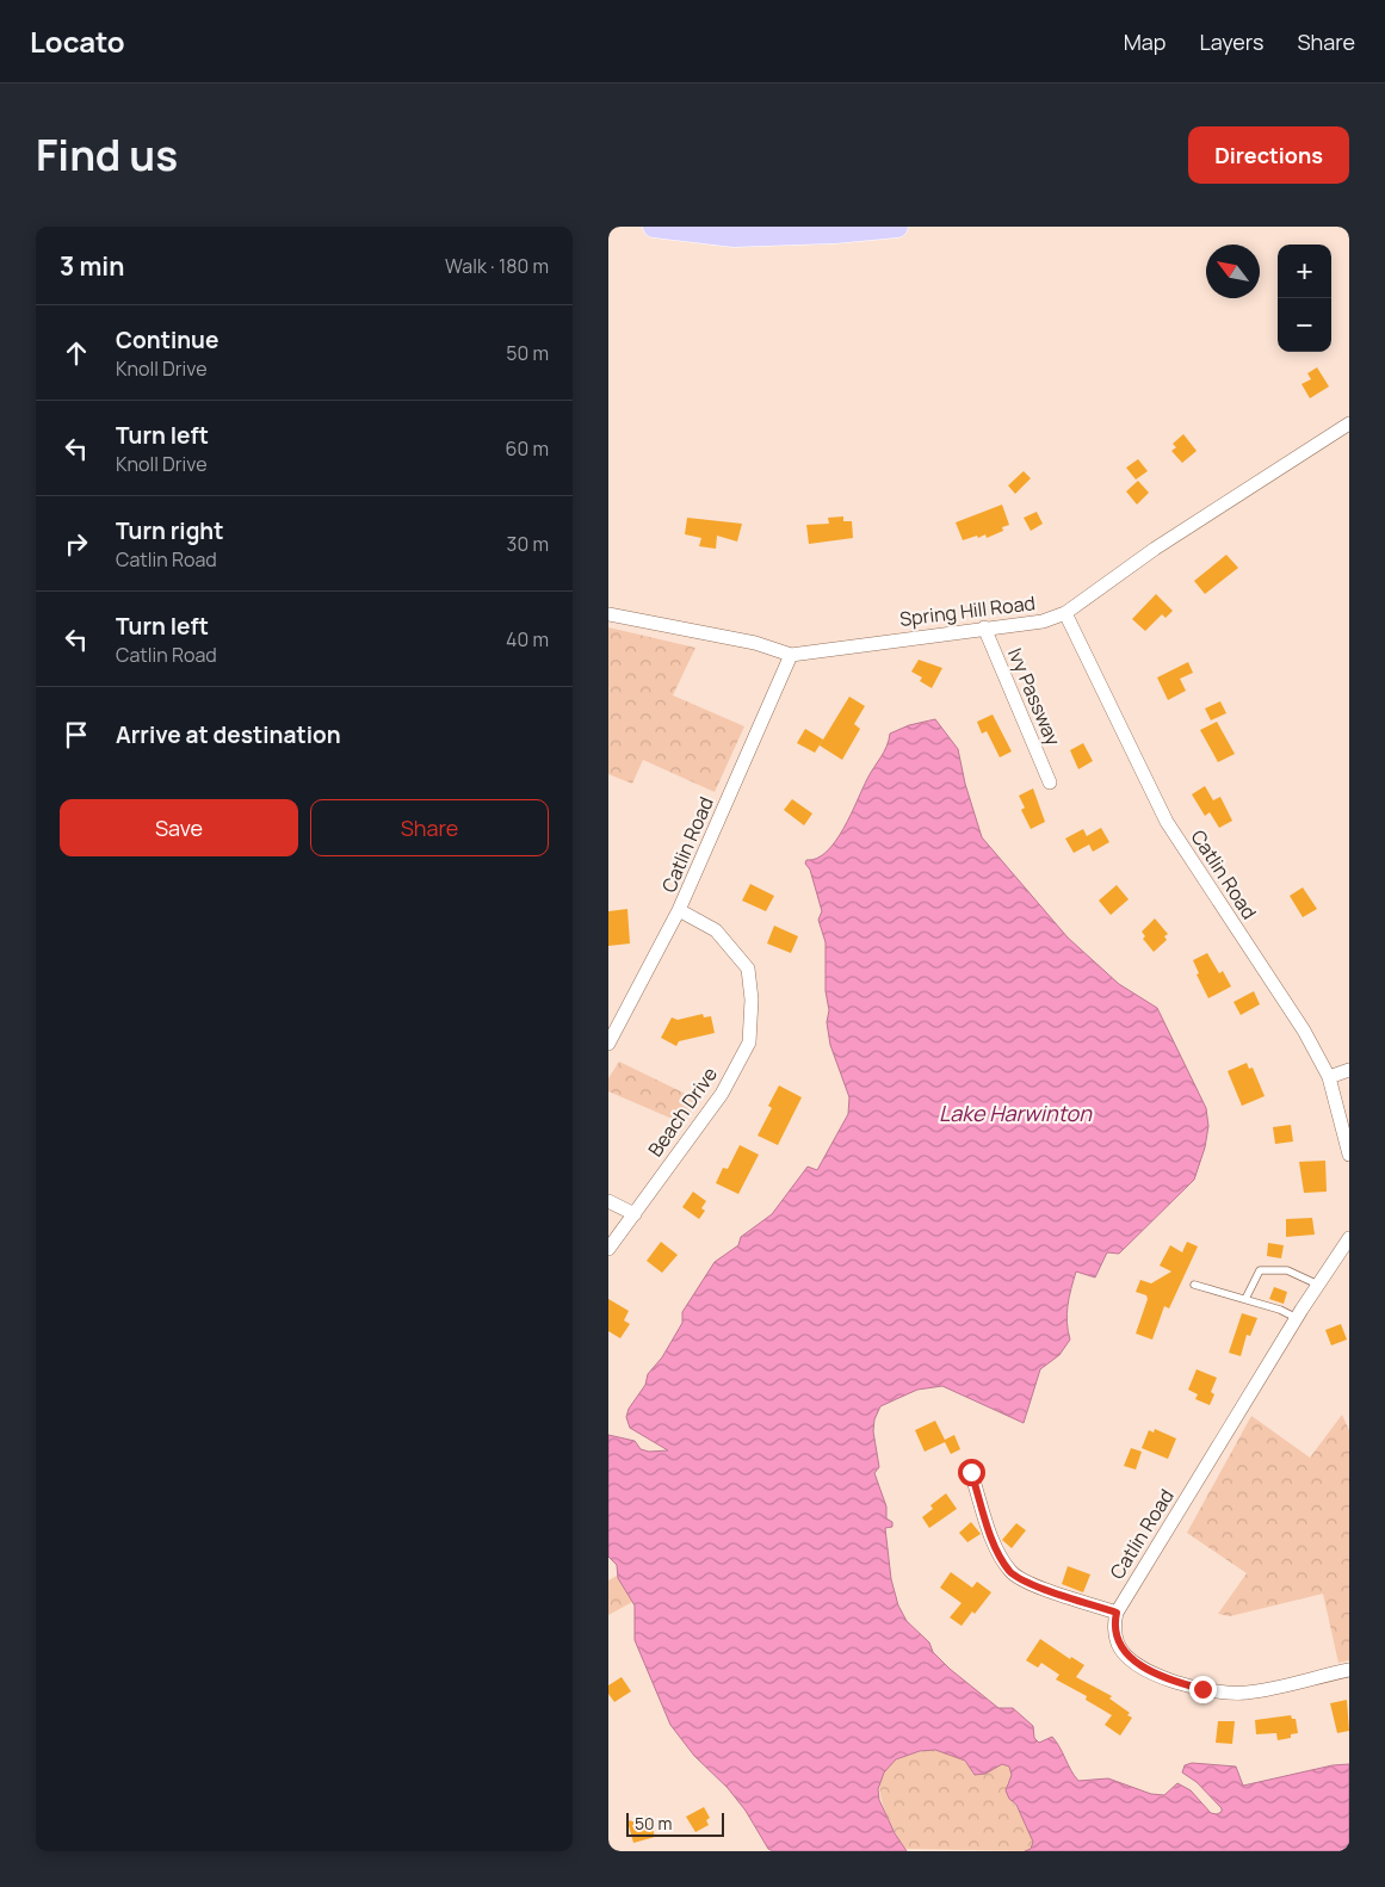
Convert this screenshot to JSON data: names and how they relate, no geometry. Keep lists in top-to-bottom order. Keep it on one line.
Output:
{"streets":{"street":["Spring Hill Road","Ivy Passway","Catlin Road","Beach Drive"]},"crossings":[["Spring Hill Road","Ivy Passway"],["Spring Hill Road","Catlin Road"],["Catlin Road","Beach Drive"]],"water":["Lake Harwinton"],"scale_bar":"50 m","north":"top left","page":{"header":"Locato","nav":["Map","Layers","Share"],"title":"Find us","buttons":["Directions",["Save","Share"]],"heading":["3 min","Walk · 180 m"],"map_buttons":["+","−"],"list":[["Continue","Knoll Drive","50 m"],["Turn left","Knoll Drive","60 m"],["Turn right","Catlin Road","30 m"],["Turn left","Catlin Road","40 m"],"Arrive at destination"],"scale":"50 m"}}
